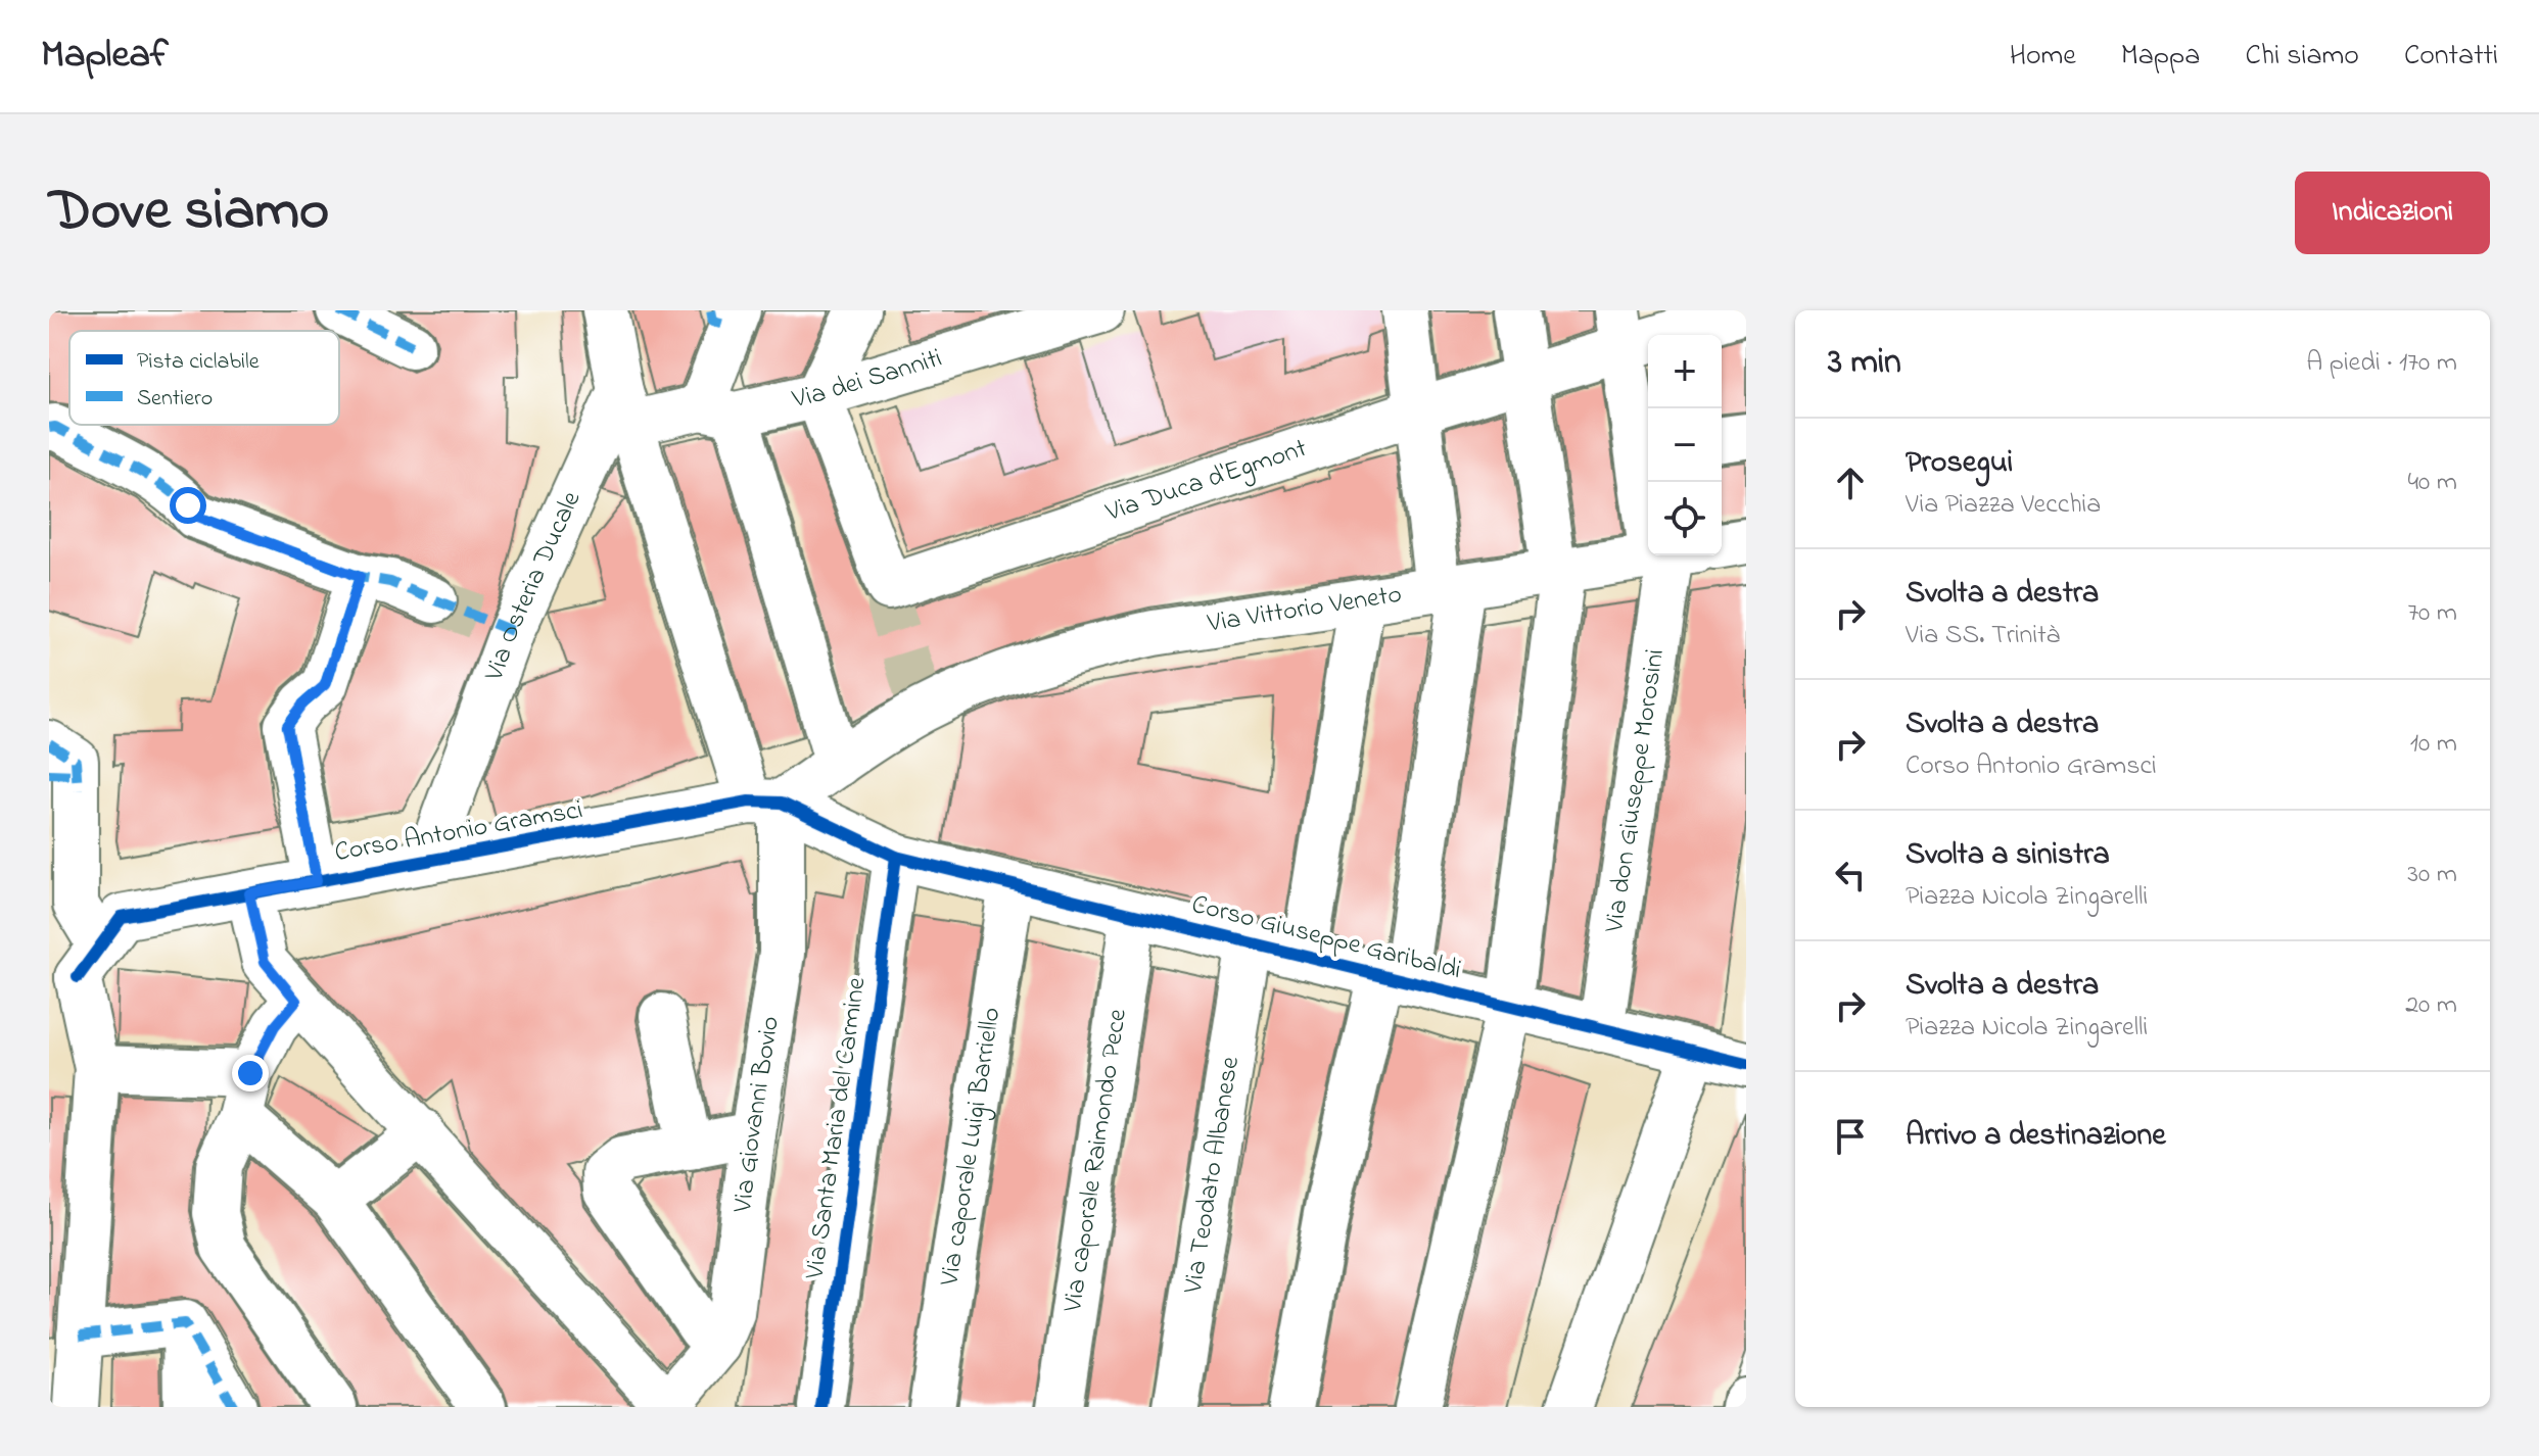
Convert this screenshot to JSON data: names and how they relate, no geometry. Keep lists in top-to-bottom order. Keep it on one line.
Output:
{"streets":{"street":["Via dei Sanniti","Via Duca d'Egmont","Via Osteria Ducale","Via Vittorio Veneto","Via don Giuseppe Morosini","Corso Antonio Gramsci","Corso Giuseppe Garibaldi","Via Giovanni Bovio","Via Santa Maria del Carmine","Via caporale Luigi Barriello","Via caporale Raimondo Pece","Via Teodato Albanese"]},"crossings":[["Via dei Sanniti","Via Duca d'Egmont"],["Via dei Sanniti","Via Osteria Ducale"],["Via dei Sanniti","Via Giovanni Bovio"],["Via Duca d'Egmont","Via don Giuseppe Morosini"],["Via Osteria Ducale","Corso Antonio Gramsci"],["Via Osteria Ducale","Via Giovanni Bovio"],["Via Vittorio Veneto","Corso Antonio Gramsci"],["Via Vittorio Veneto","Corso Giuseppe Garibaldi"],["Via Vittorio Veneto","Via Giovanni Bovio"],["Via don Giuseppe Morosini","Corso Giuseppe Garibaldi"],["Corso Antonio Gramsci","Corso Giuseppe Garibaldi"],["Corso Antonio Gramsci","Via Giovanni Bovio"],["Corso Giuseppe Garibaldi","Via Giovanni Bovio"],["Corso Giuseppe Garibaldi","Via Santa Maria del Carmine"],["Corso Giuseppe Garibaldi","Via caporale Luigi Barriello"],["Corso Giuseppe Garibaldi","Via caporale Raimondo Pece"],["Corso Giuseppe Garibaldi","Via Teodato Albanese"]],"legend":["Pista ciclabile","Sentiero"],"page":{"header":"Mapleaf","nav":["Home","Mappa","Chi siamo","Contatti"],"title":"Dove siamo","buttons":"Indicazioni","heading":["3 min","A piedi · 170 m"],"map_buttons":["+","−"],"list":[["Prosegui","Via Piazza Vecchia","40 m"],["Svolta a destra","Via SS. Trinità","70 m"],["Svolta a destra","Corso Antonio Gramsci","10 m"],["Svolta a sinistra","Piazza Nicola Zingarelli","30 m"],["Svolta a destra","Piazza Nicola Zingarelli","20 m"],"Arrivo a destinazione"]}}
